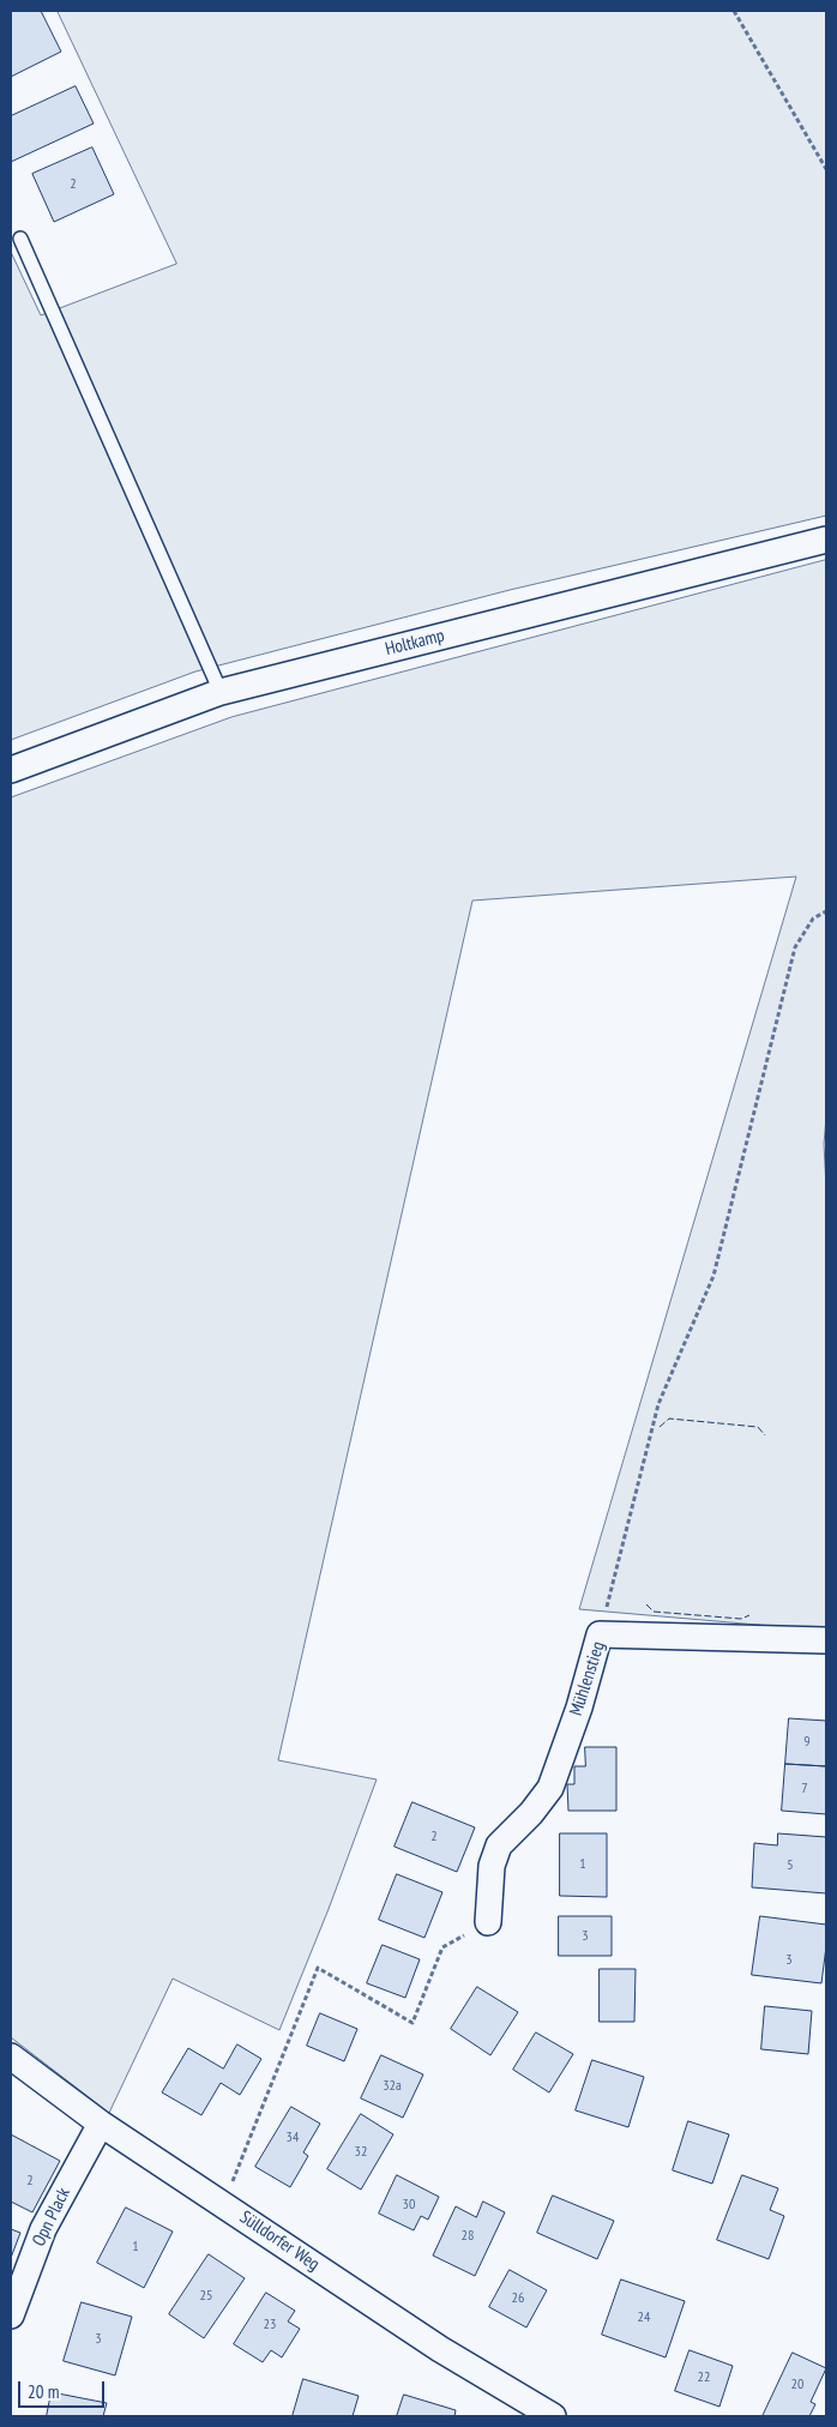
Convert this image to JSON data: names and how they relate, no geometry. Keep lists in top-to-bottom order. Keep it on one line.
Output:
{"streets":{"street":["Holtkamp","Mühlenstieg","Opn Plack","Sülldorfer Weg"]},"crossings":[["Opn Plack","Sülldorfer Weg"]],"house_numbers":["2","9","7","2","1","5","3","3","32a","34","32","2","30","28","1","25","26","24","23","3","22","20"],"scale_bar":"20 m"}
